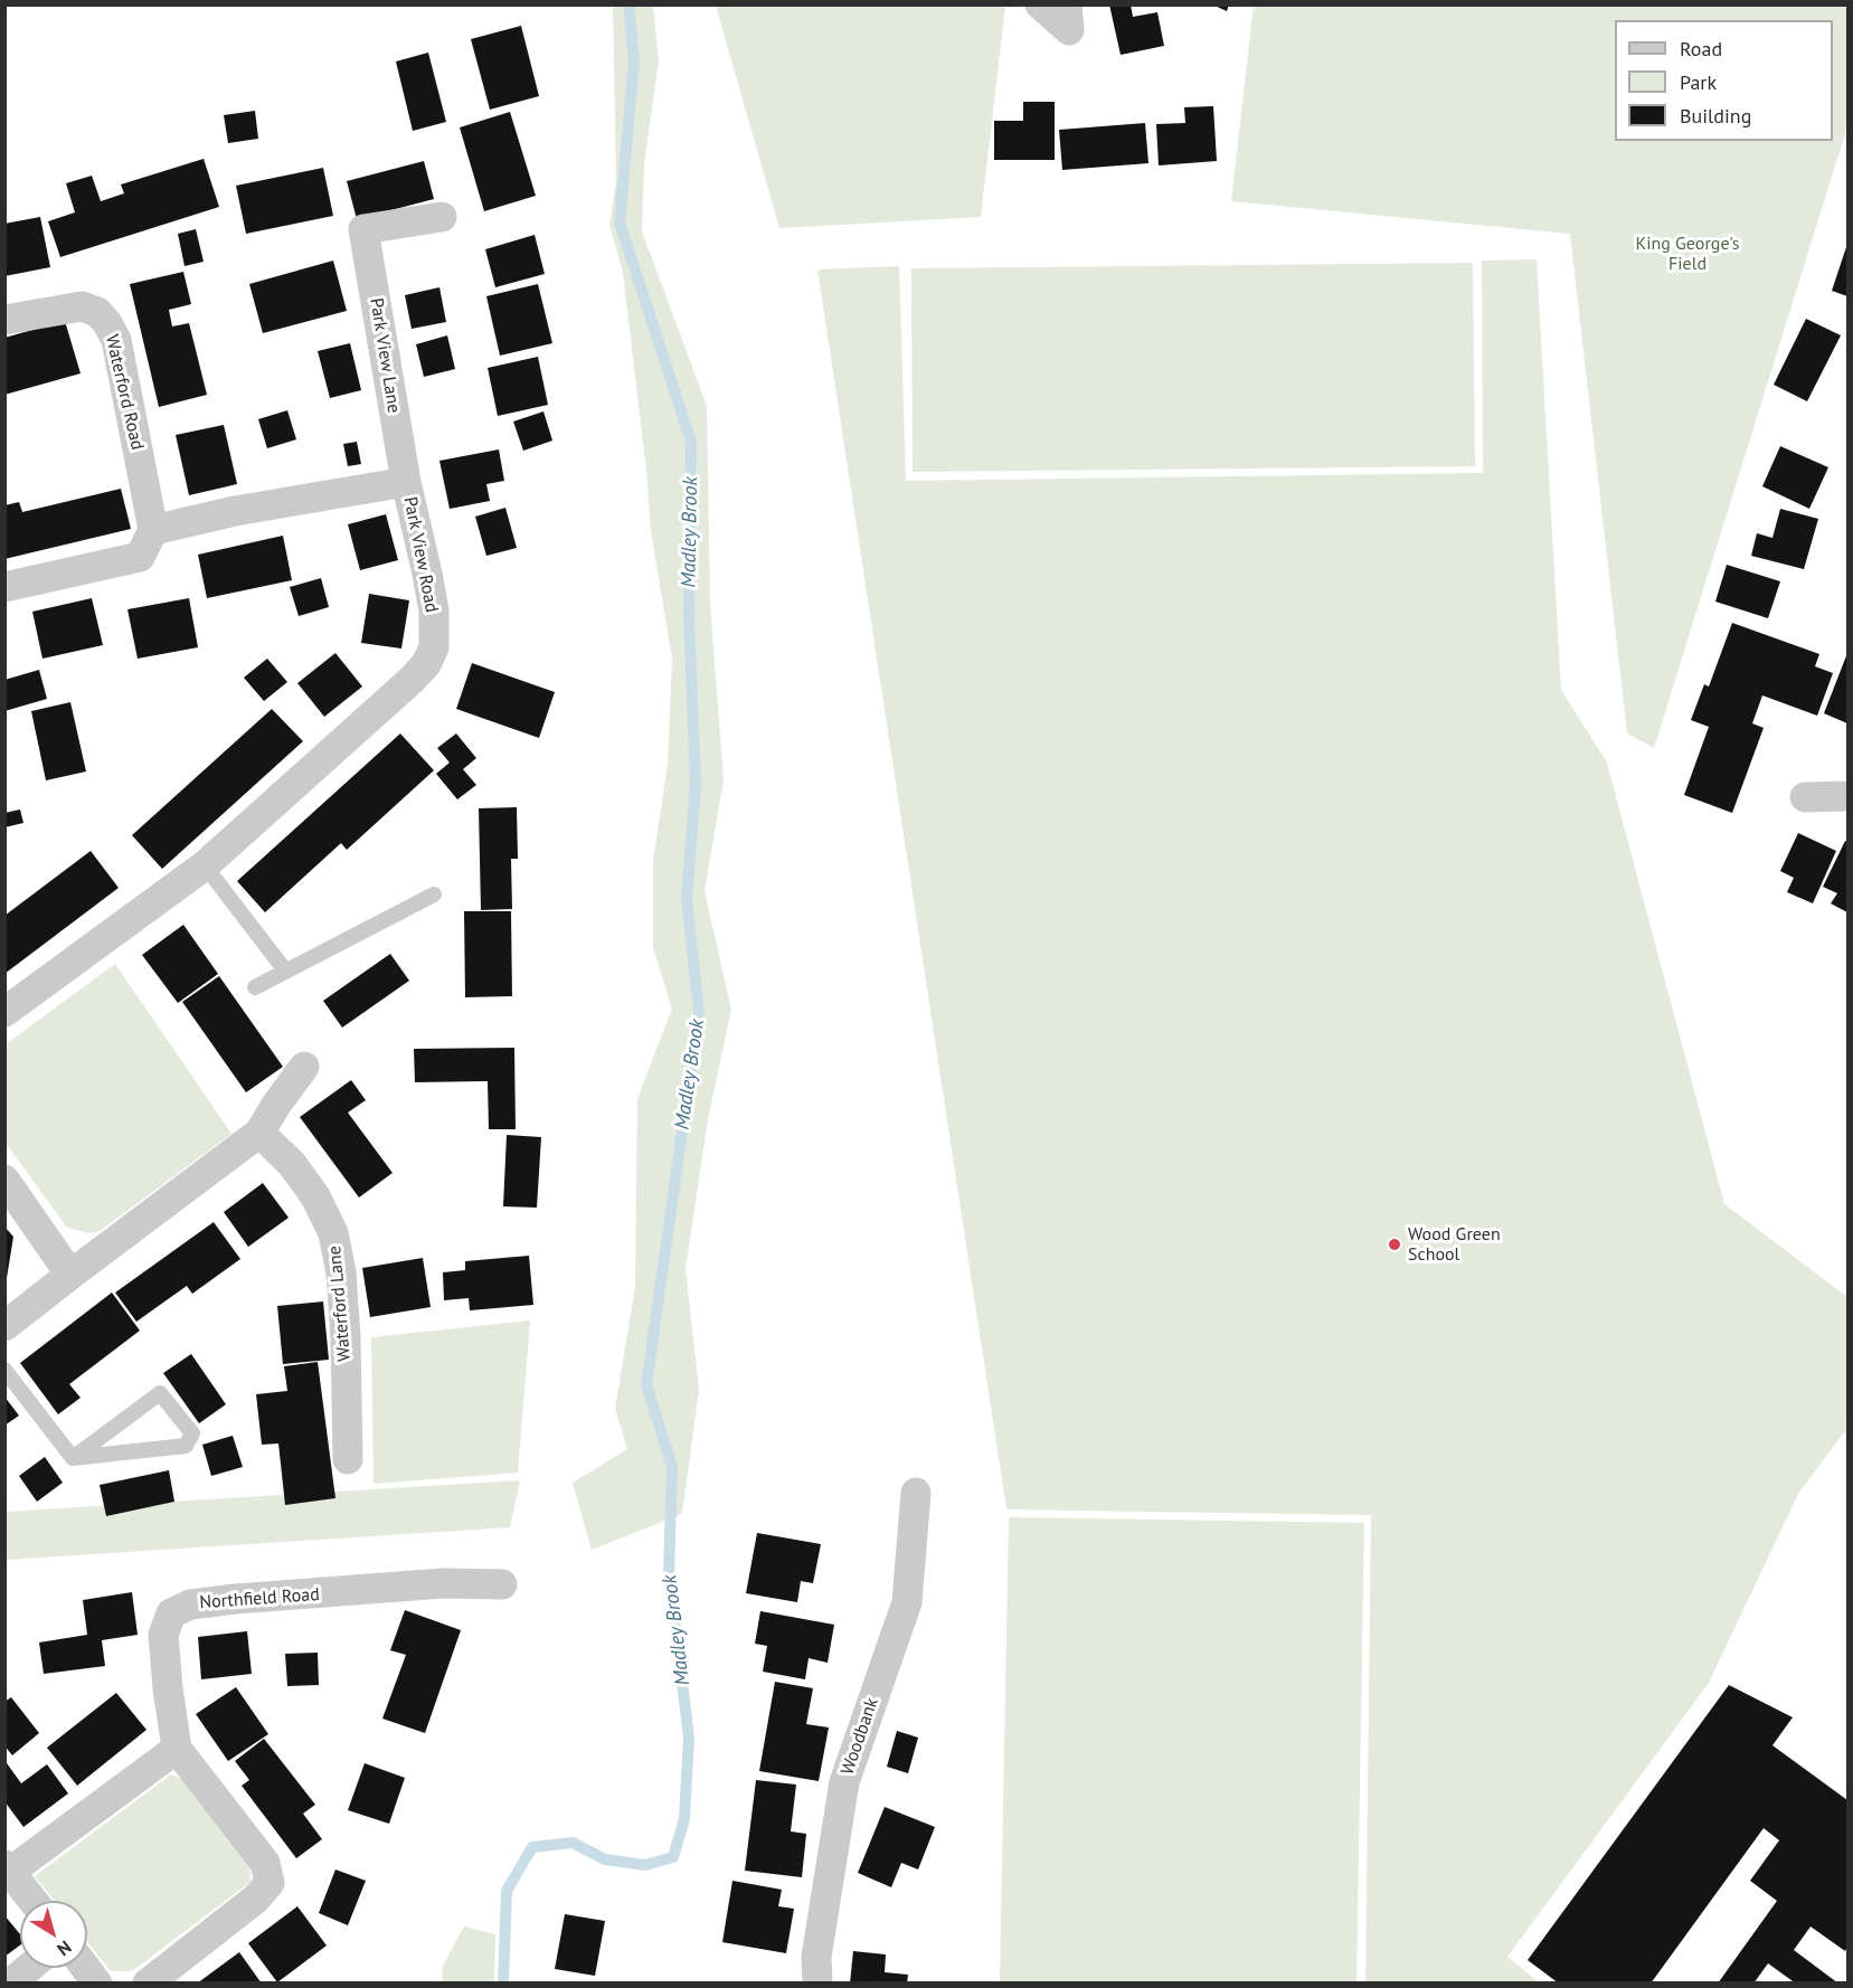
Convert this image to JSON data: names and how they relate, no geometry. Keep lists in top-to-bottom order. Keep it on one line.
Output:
{"streets":{"street":["Park View Lane","Waterford Road","Park View Road","Waterford Lane","Northfield Road","Woodbank"]},"crossings":[["Park View Lane","Park View Road"],["Waterford Road","Park View Road"]],"water":["Madley Brook"],"parks":["King George's Field"],"places":["Wood Green School"],"legend":["Road","Park","Building"],"north":"bottom right"}
